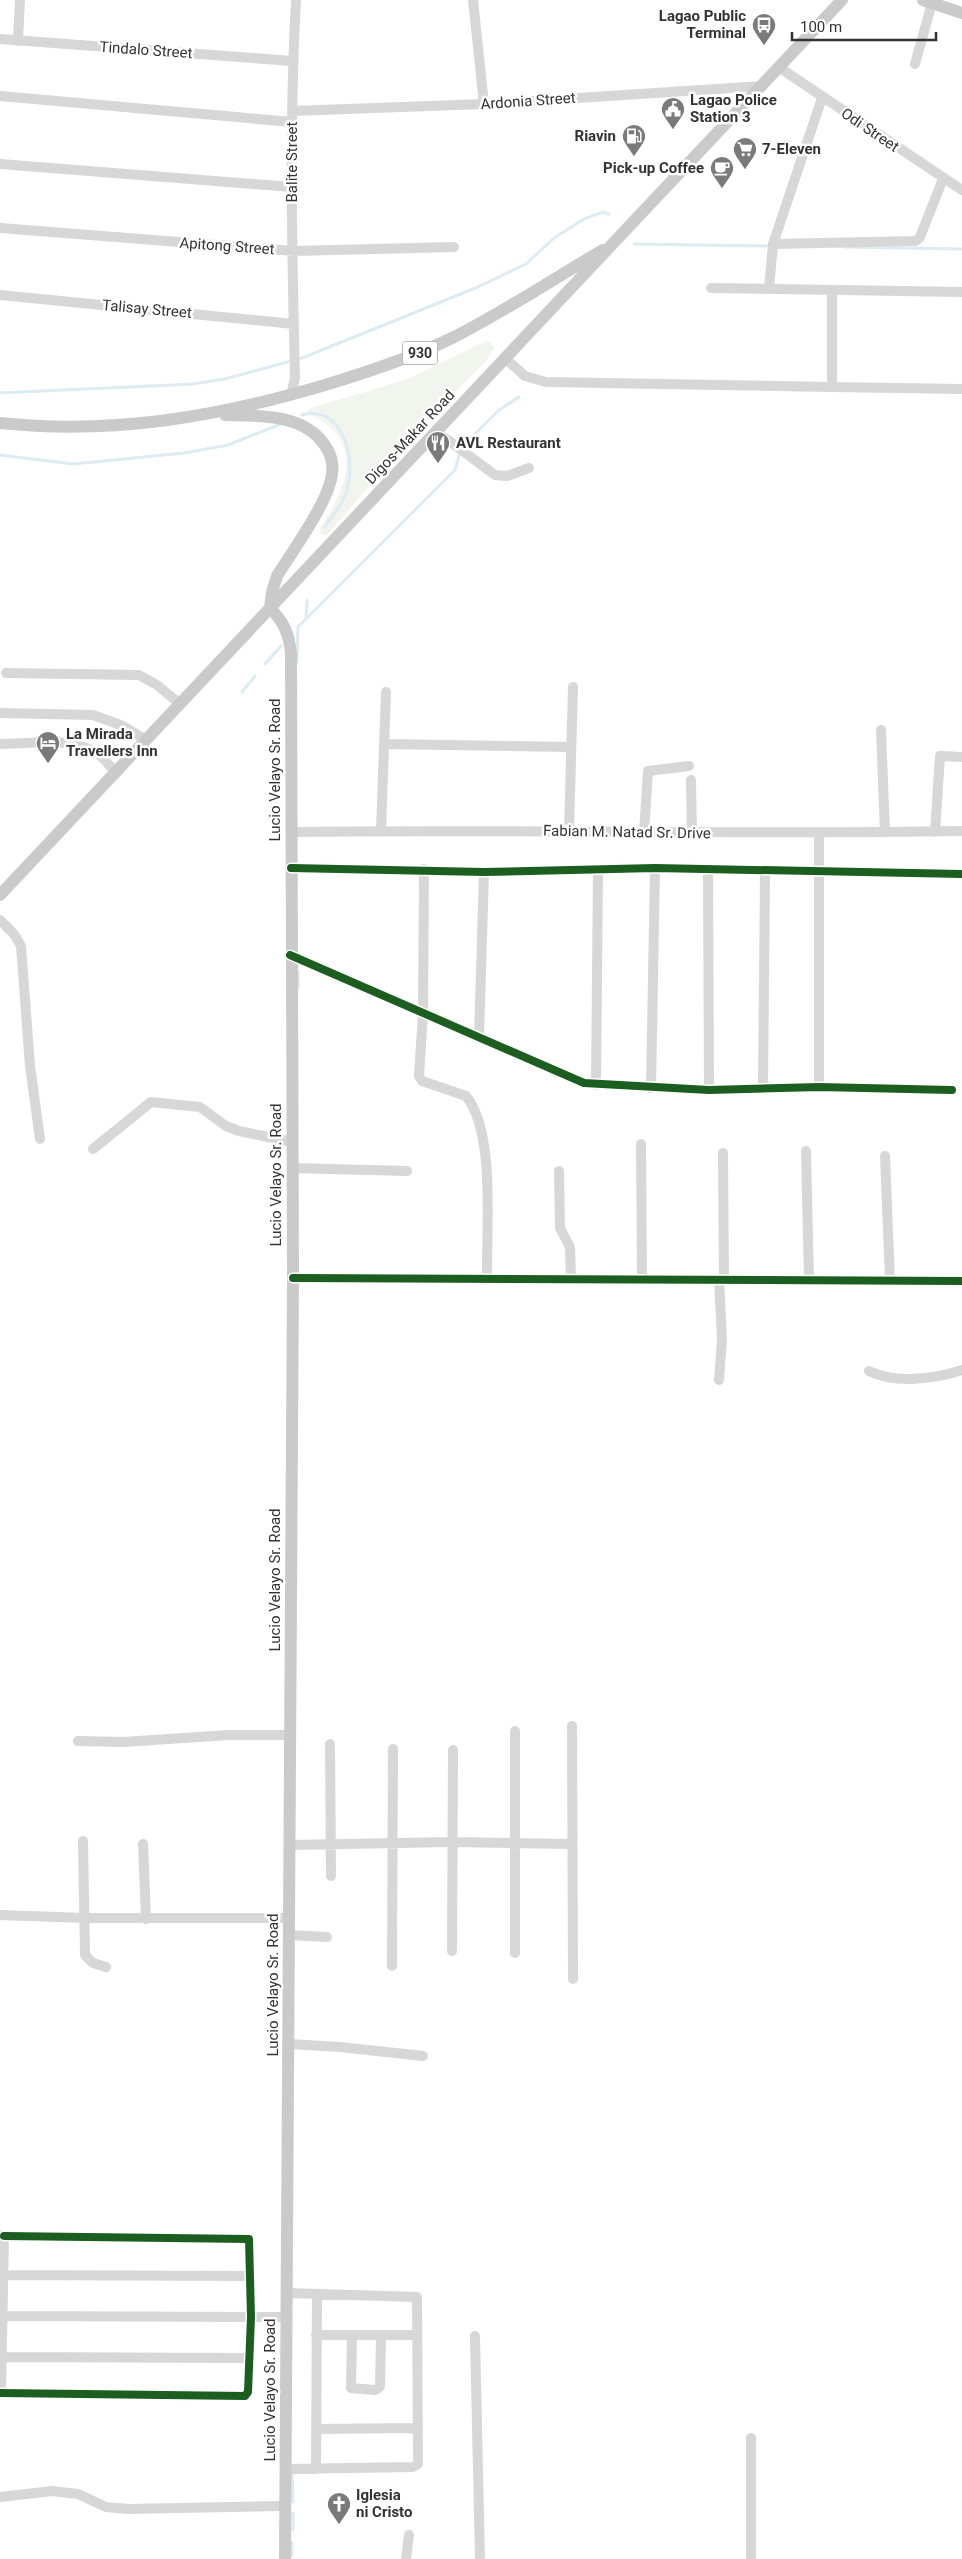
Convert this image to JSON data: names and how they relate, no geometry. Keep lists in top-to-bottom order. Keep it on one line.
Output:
{"streets":{"main road":["930","Digos-Makar Road","Lucio Velayo Sr. Road"],"street":["Tindalo Street","Ardonia Street","Odi Street","Balite Street","Apitong Street","Talisay Street","Fabian M. Natad Sr. Drive"]},"crossings":[["Tindalo Street","Balite Street"],["Ardonia Street","Balite Street"],["Ardonia Street","Digos-Makar Road"],["Odi Street","Digos-Makar Road"],["Balite Street","Apitong Street"],["Balite Street","Talisay Street"],["Balite Street","930"],["930","Digos-Makar Road"],["930","Lucio Velayo Sr. Road"],["Digos-Makar Road","Lucio Velayo Sr. Road"],["Lucio Velayo Sr. Road","Fabian M. Natad Sr. Drive"]],"places":{"bus stop":["Lagao Public Terminal"],"public building":["Lagao Police Station 3"],"fuel station":["Riavin"],"supermarket":["7-Eleven"],"cafe":["Pick-up Coffee"],"restaurant":["AVL Restaurant"],"hotel":["La Mirada Travellers Inn"],"church":["Iglesia ni Cristo"]},"scale_bar":"100 m"}
